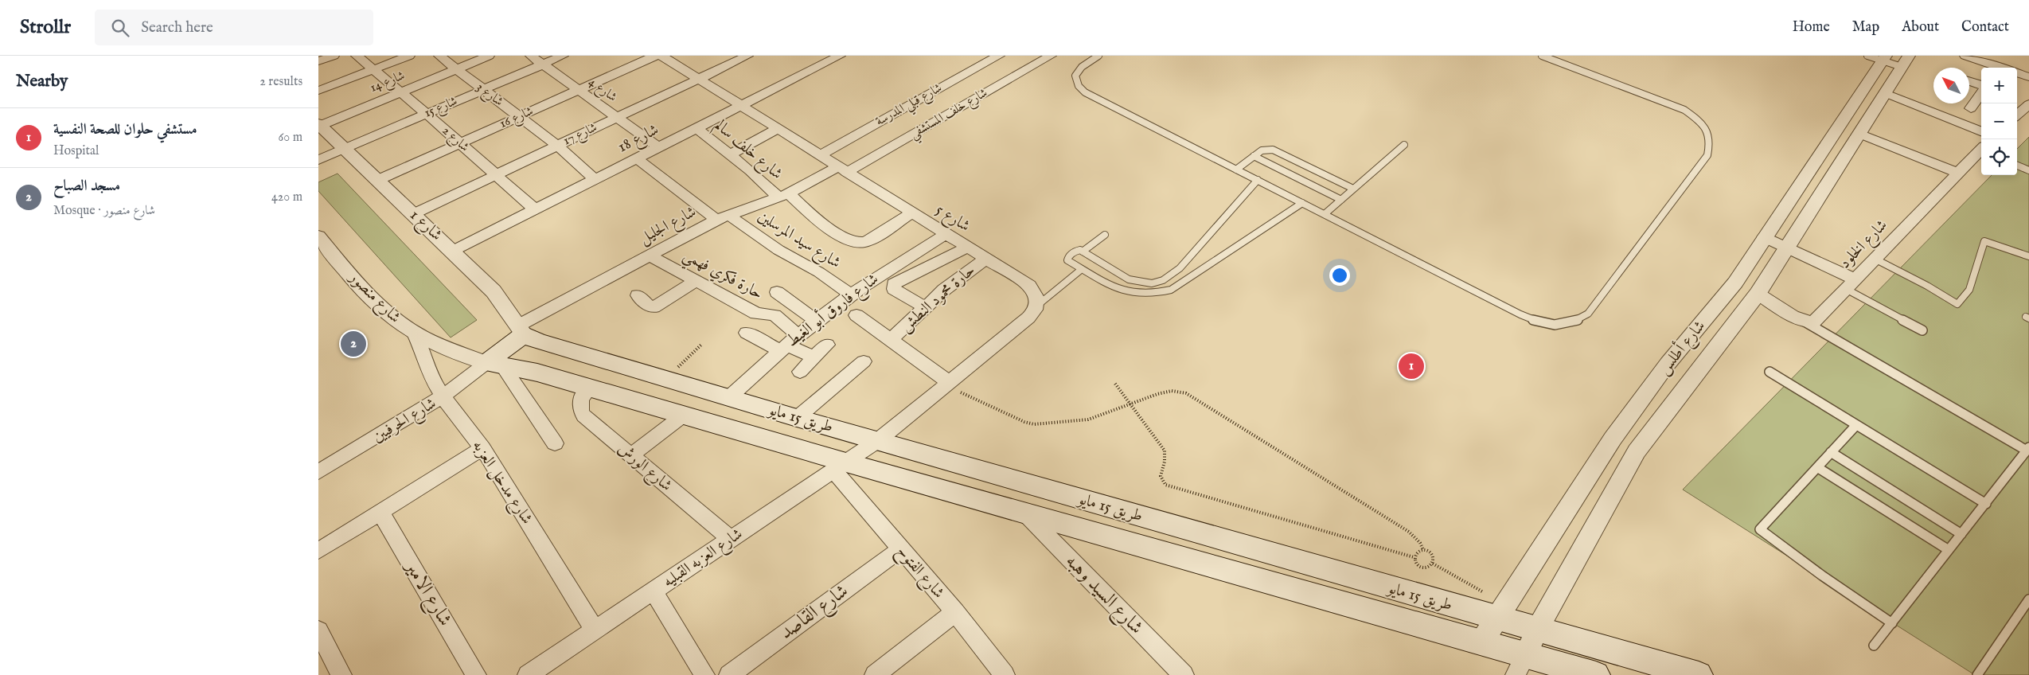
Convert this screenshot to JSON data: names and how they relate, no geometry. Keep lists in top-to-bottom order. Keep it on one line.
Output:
{"streets":{"main road":["طريق 15 مايو"],"street":["شارع 14","شارع 4","شارع 3","شارع قبلي المدرسة","شارع 15","شارع خلف المستشفي","شارع 16","شارع 17","شارع 18","شارع 2","شارع خلف سالم","شارع 5","شارع 1","شارع الجليل","شارع سيد المرسلين","شارع الخلود","حارة فكري فهمي","شارع منصور","حارة محمود النطش","شارع فاروق أبو الغيط","شارع أطلس","شارع الحرفيين","شارع الورش","شارع مدخل العزبه","شارع العزبه القبليه","شارع الفتوح","شارع الامير","شارع السيد وهبه","شارع القاصد"]},"crossings":[["شارع 14","شارع 3"],["شارع 14","شارع 2"],["شارع 14","شارع 1"],["شارع 4","شارع 15"],["شارع 4","شارع 16"],["شارع 4","شارع 17"],["شارع 4","شارع 18"],["شارع 3","شارع 15"],["شارع 3","شارع 16"],["شارع 3","شارع 17"],["شارع 3","شارع 18"],["شارع قبلي المدرسة","شارع 5"],["شارع 15","شارع 2"],["شارع 15","شارع 1"],["شارع خلف المستشفي","شارع 5"],["شارع خلف المستشفي","شارع الجليل"],["شارع 16","شارع 2"],["شارع 16","شارع 1"],["شارع 17","شارع 2"],["شارع 17","شارع 5"],["شارع 17","شارع 1"],["شارع 18","شارع 2"],["شارع 18","شارع خلف سالم"],["شارع 18","شارع 5"],["شارع 18","شارع 1"],["شارع 18","شارع سيد المرسلين"],["شارع خلف سالم","شارع 5"],["شارع خلف سالم","شارع الجليل"],["شارع 5","شارع الجليل"],["شارع 5","حارة محمود النطش"],["شارع 5","شارع فاروق أبو الغيط"],["شارع 1","شارع الجليل"],["شارع 1","طريق 15 مايو"],["شارع الجليل","شارع سيد المرسلين"],["شارع الجليل","حارة فكري فهمي"],["شارع الجليل","طريق 15 مايو"],["شارع سيد المرسلين","شارع فاروق أبو الغيط"],["حارة فكري فهمي","شارع فاروق أبو الغيط"],["شارع منصور","طريق 15 مايو"],["شارع منصور","شارع الحرفيين"],["شارع منصور","شارع مدخل العزبه"],["شارع فاروق أبو الغيط","طريق 15 مايو"],["شارع أطلس","طريق 15 مايو"],["طريق 15 مايو","شارع الحرفيين"],["طريق 15 مايو","شارع الورش"],["طريق 15 مايو","شارع العزبه القبليه"],["طريق 15 مايو","شارع الفتوح"],["طريق 15 مايو","شارع السيد وهبه"],["شارع الحرفيين","شارع مدخل العزبه"],["شارع الورش","شارع العزبه القبليه"],["شارع مدخل العزبه","شارع العزبه القبليه"],["شارع العزبه القبليه","شارع الفتوح"],["شارع الفتوح","شارع القاصد"]],"north":"top left","page":{"header":"Strollr","search":"Search here","nav":["Home","Map","About","Contact"],"heading":["Nearby","2 results"],"map_buttons":["+","−"],"list":[{"mark":"1","name":"مستشفي حلوان للصحة النفسية","note":"Hospital","value":"60 m"},{"mark":"2","name":"مسجد الصباح","note":"Mosque · شارع منصور","value":"420 m"}],"pins":["2","1"]}}
